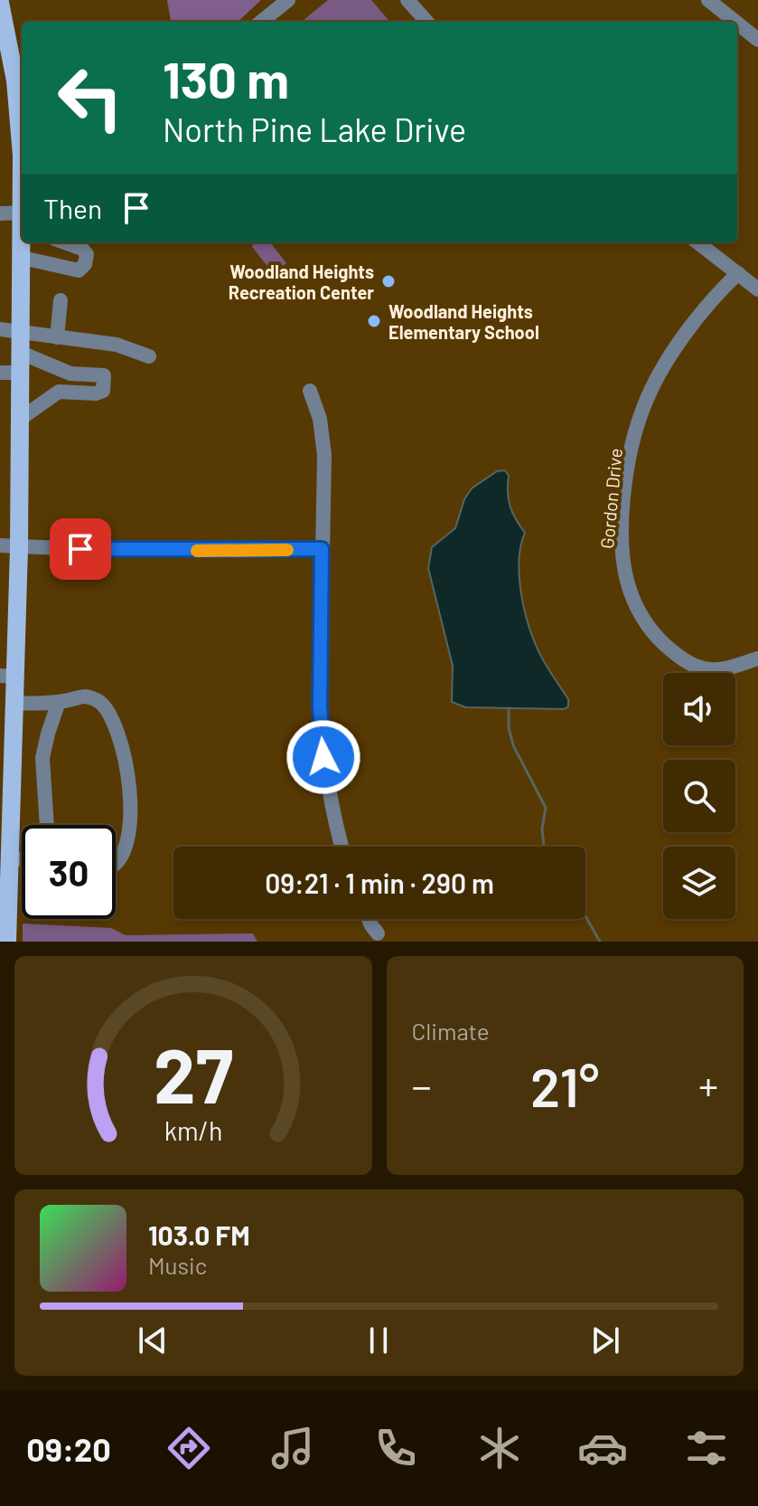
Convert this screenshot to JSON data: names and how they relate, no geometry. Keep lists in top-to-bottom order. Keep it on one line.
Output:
{"streets":{"street":["Gordon Drive"]},"places":["Woodland Heights Recreation Center","Woodland Heights Elementary School"],"page":{"turn":["130 m","North Pine Lake Drive"],"then":"Then","limit":"30","trip":"09:21 · 1 min · 290 m","tile":"Climate","heat":["−","21°","+"],"song":["103.0 FM","Music"],"tabs":"09:20","gauge":["27","km/h"]}}
